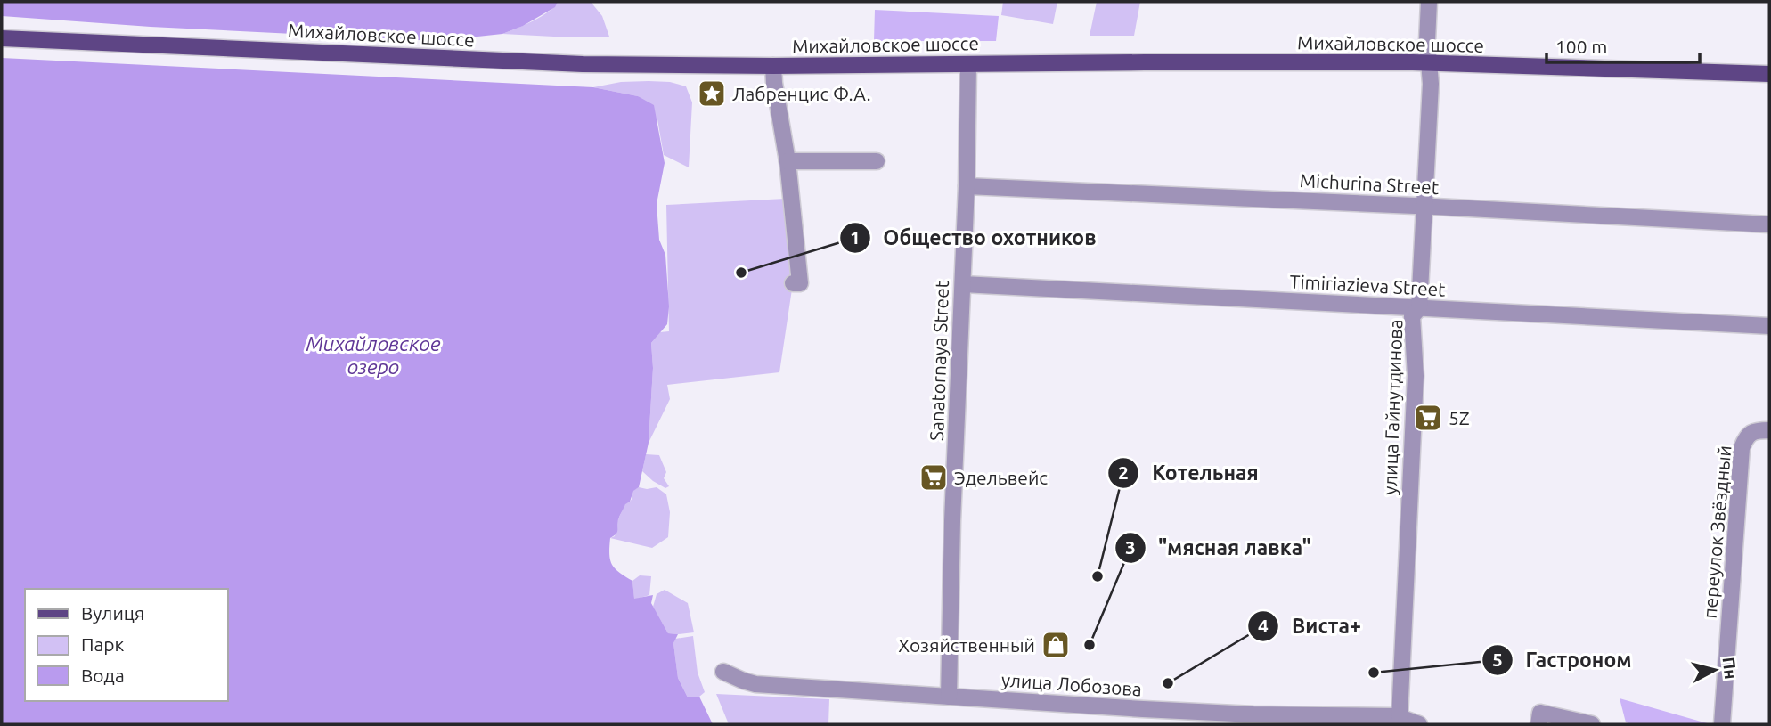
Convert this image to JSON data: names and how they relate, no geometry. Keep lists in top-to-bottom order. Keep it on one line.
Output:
{"streets":{"main road":["Михайловское шоссе"],"street":["Michurina Street","Timiriazieva Street","Sanatornaya Street","улица Гайнутдинова","переулок Звёздный","улица Лобозова"]},"crossings":[["Михайловское шоссе","Sanatornaya Street"],["Михайловское шоссе","улица Гайнутдинова"],["Michurina Street","Sanatornaya Street"],["Michurina Street","улица Гайнутдинова"],["Timiriazieva Street","Sanatornaya Street"],["Timiriazieva Street","улица Гайнутдинова"],["Sanatornaya Street","улица Лобозова"],["улица Гайнутдинова","улица Лобозова"]],"water":["Михайловское озеро"],"places":{"place":["Лабренцис Ф.А."],"other":["Общество охотников","Котельная","\"мясная лавка\"","Гастроном","Виста+"],"supermarket":["5Z","Эдельвейс"],"shop":["Хозяйственный"]},"legend":["Вулиця","Парк","Вода"],"scale_bar":"100 m","north":"right"}
